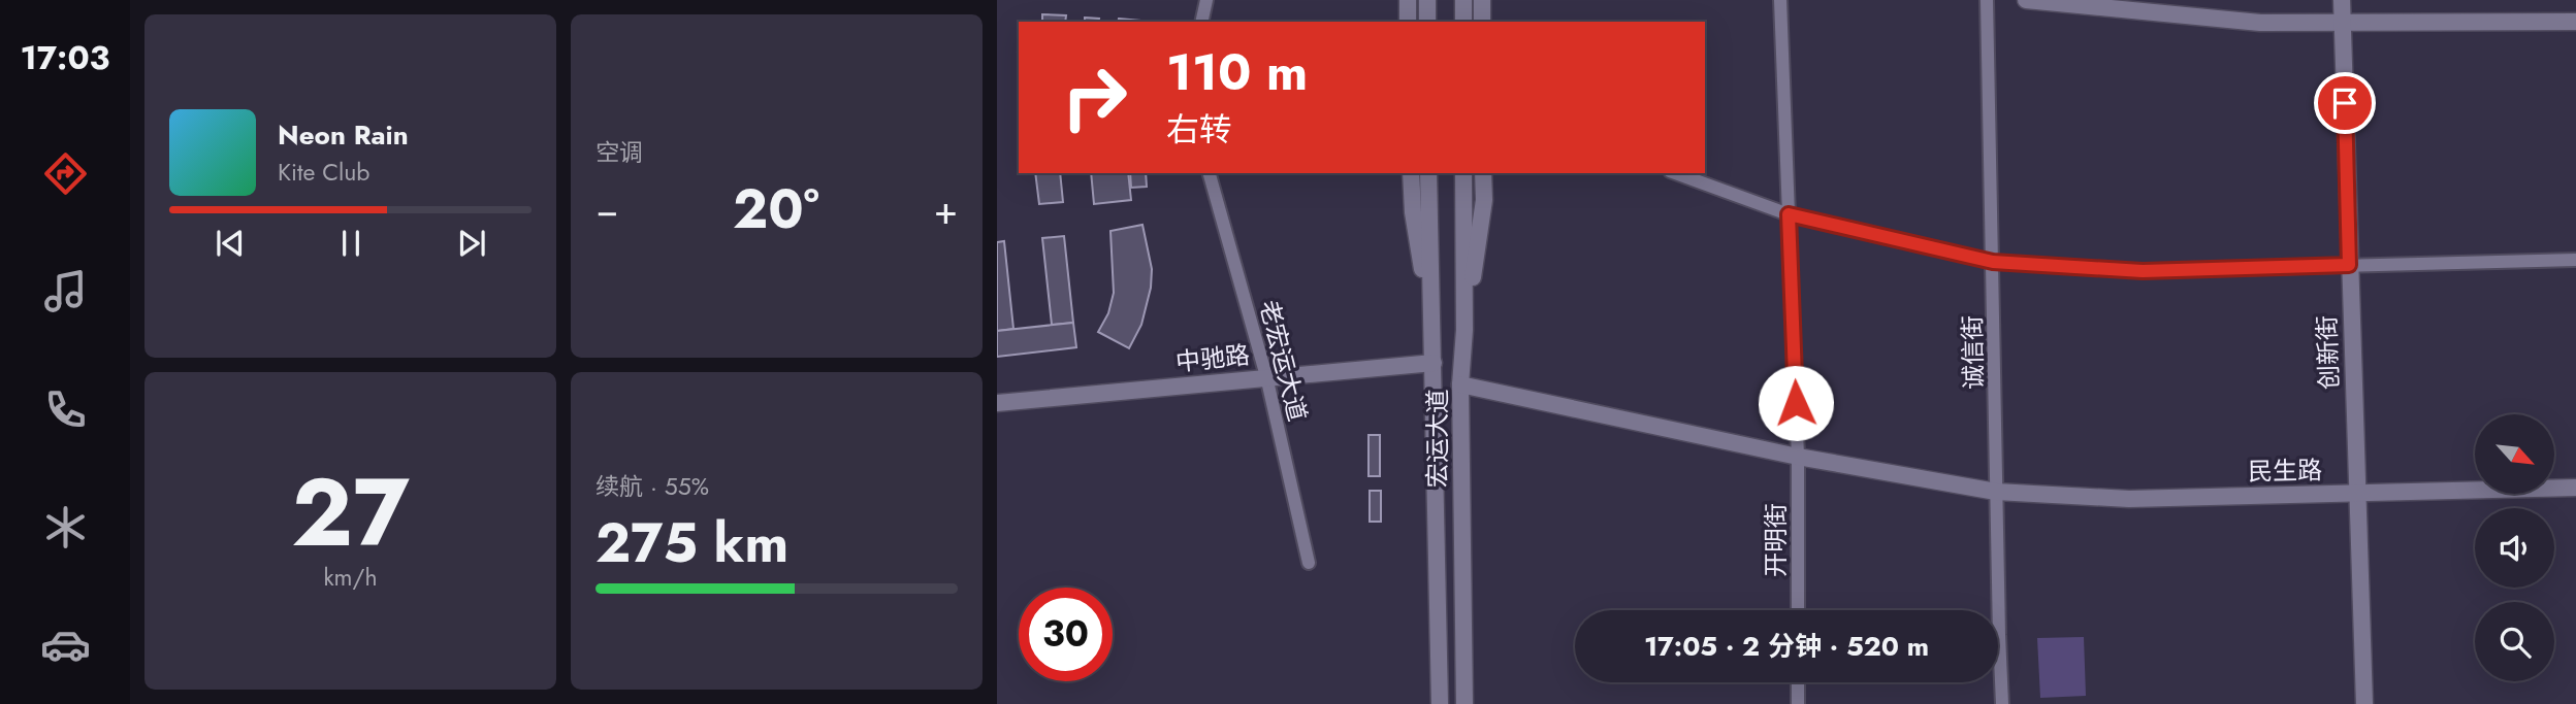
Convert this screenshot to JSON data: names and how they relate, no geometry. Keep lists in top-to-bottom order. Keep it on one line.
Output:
{"streets":{"street":["诚信街","创新街","中驰路","老宏运大道","宏运大道","民生路","开明街"]},"crossings":[["诚信街","民生路"],["创新街","民生路"],["中驰路","老宏运大道"],["中驰路","宏运大道"],["宏运大道","民生路"],["民生路","开明街"]],"north":"bottom right","page":{"tabs":"17:03","tile":["空调",["27","km/h"],["续航 · 55%","275 km"]],"turn":["110 m","右转"],"song":["Neon Rain","Kite Club"],"heat":["−","20°","+"],"limit":"30","trip":"17:05 · 2 分钟 · 520 m"}}
